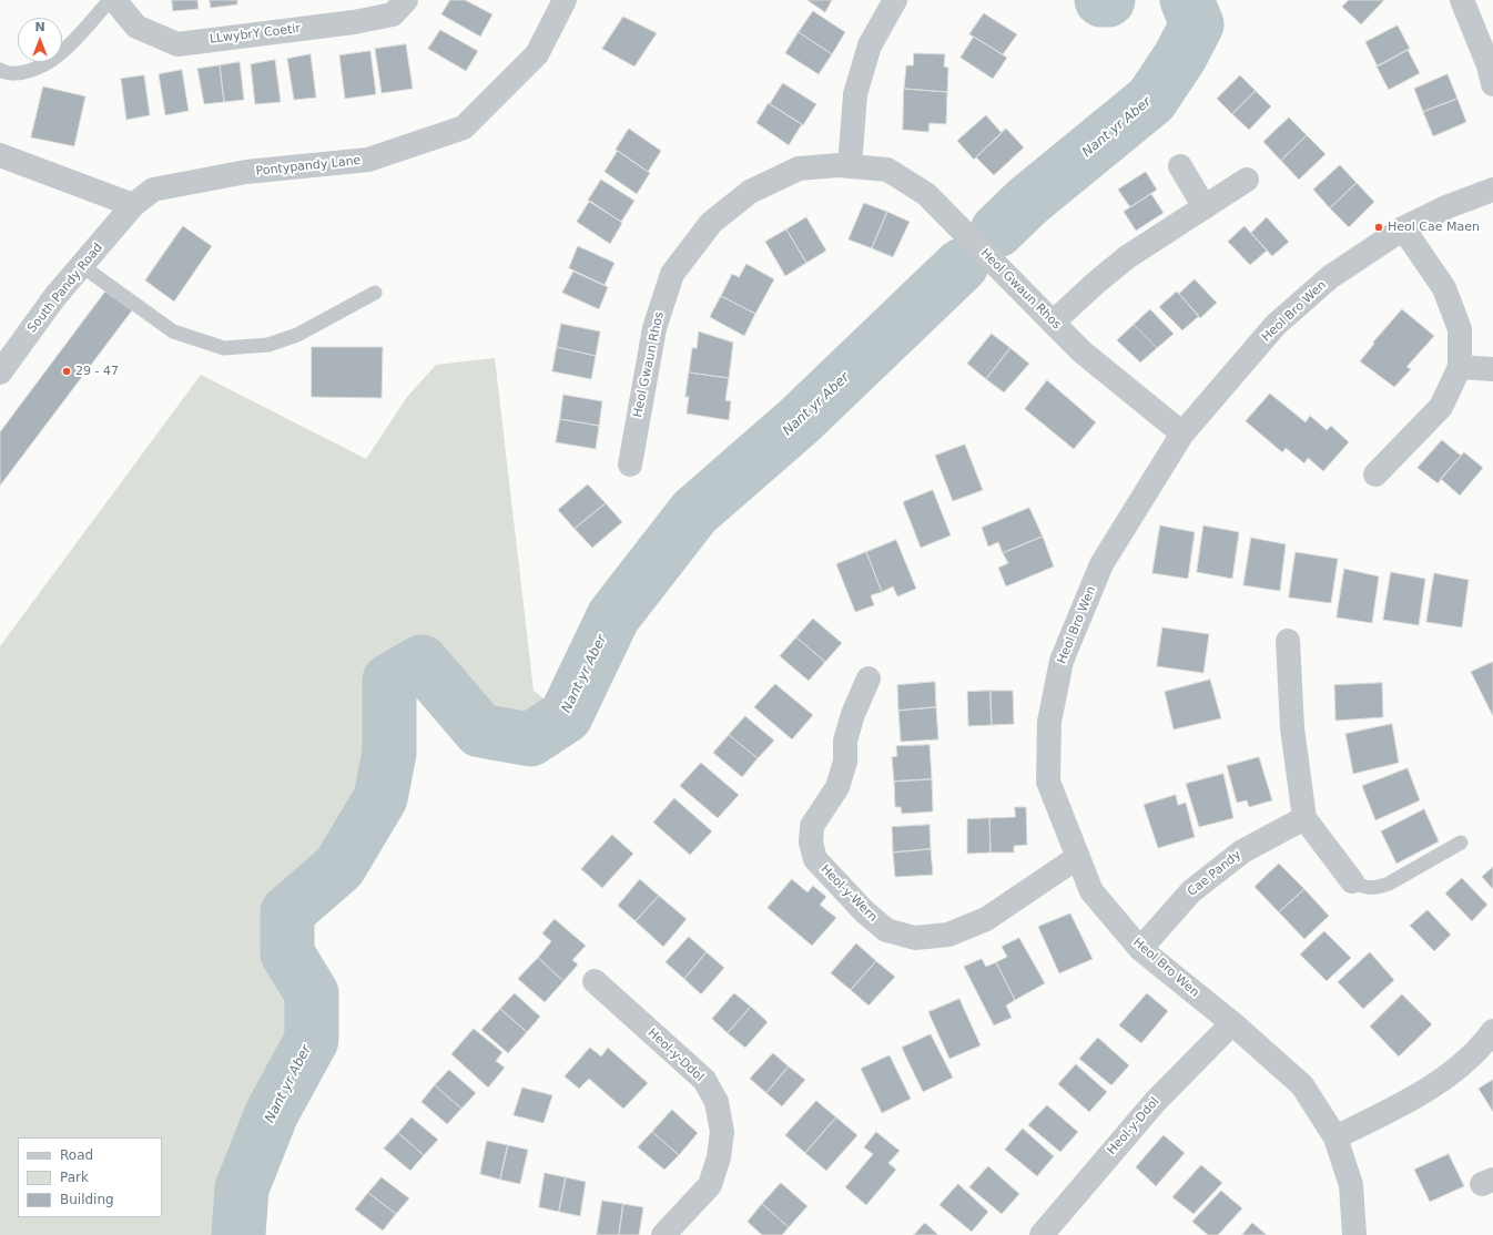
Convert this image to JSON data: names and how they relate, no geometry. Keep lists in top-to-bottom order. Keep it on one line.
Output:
{"streets":{"street":["LLwybrY Coetir","Pontypandy Lane","South Pandy Road","Heol Gwaun Rhos","Heol Bro Wen","Cae Pandy","Heol-y-Wern","Heol-y-Ddol"]},"crossings":[["Pontypandy Lane","South Pandy Road"],["Heol Gwaun Rhos","Heol Bro Wen"],["Heol Bro Wen","Cae Pandy"],["Heol Bro Wen","Heol-y-Wern"],["Heol Bro Wen","Heol-y-Ddol"]],"water":["Nant yr Aber"],"places":["Heol Cae Maen","29 - 47"],"legend":["Road","Park","Building"],"north":"top"}
